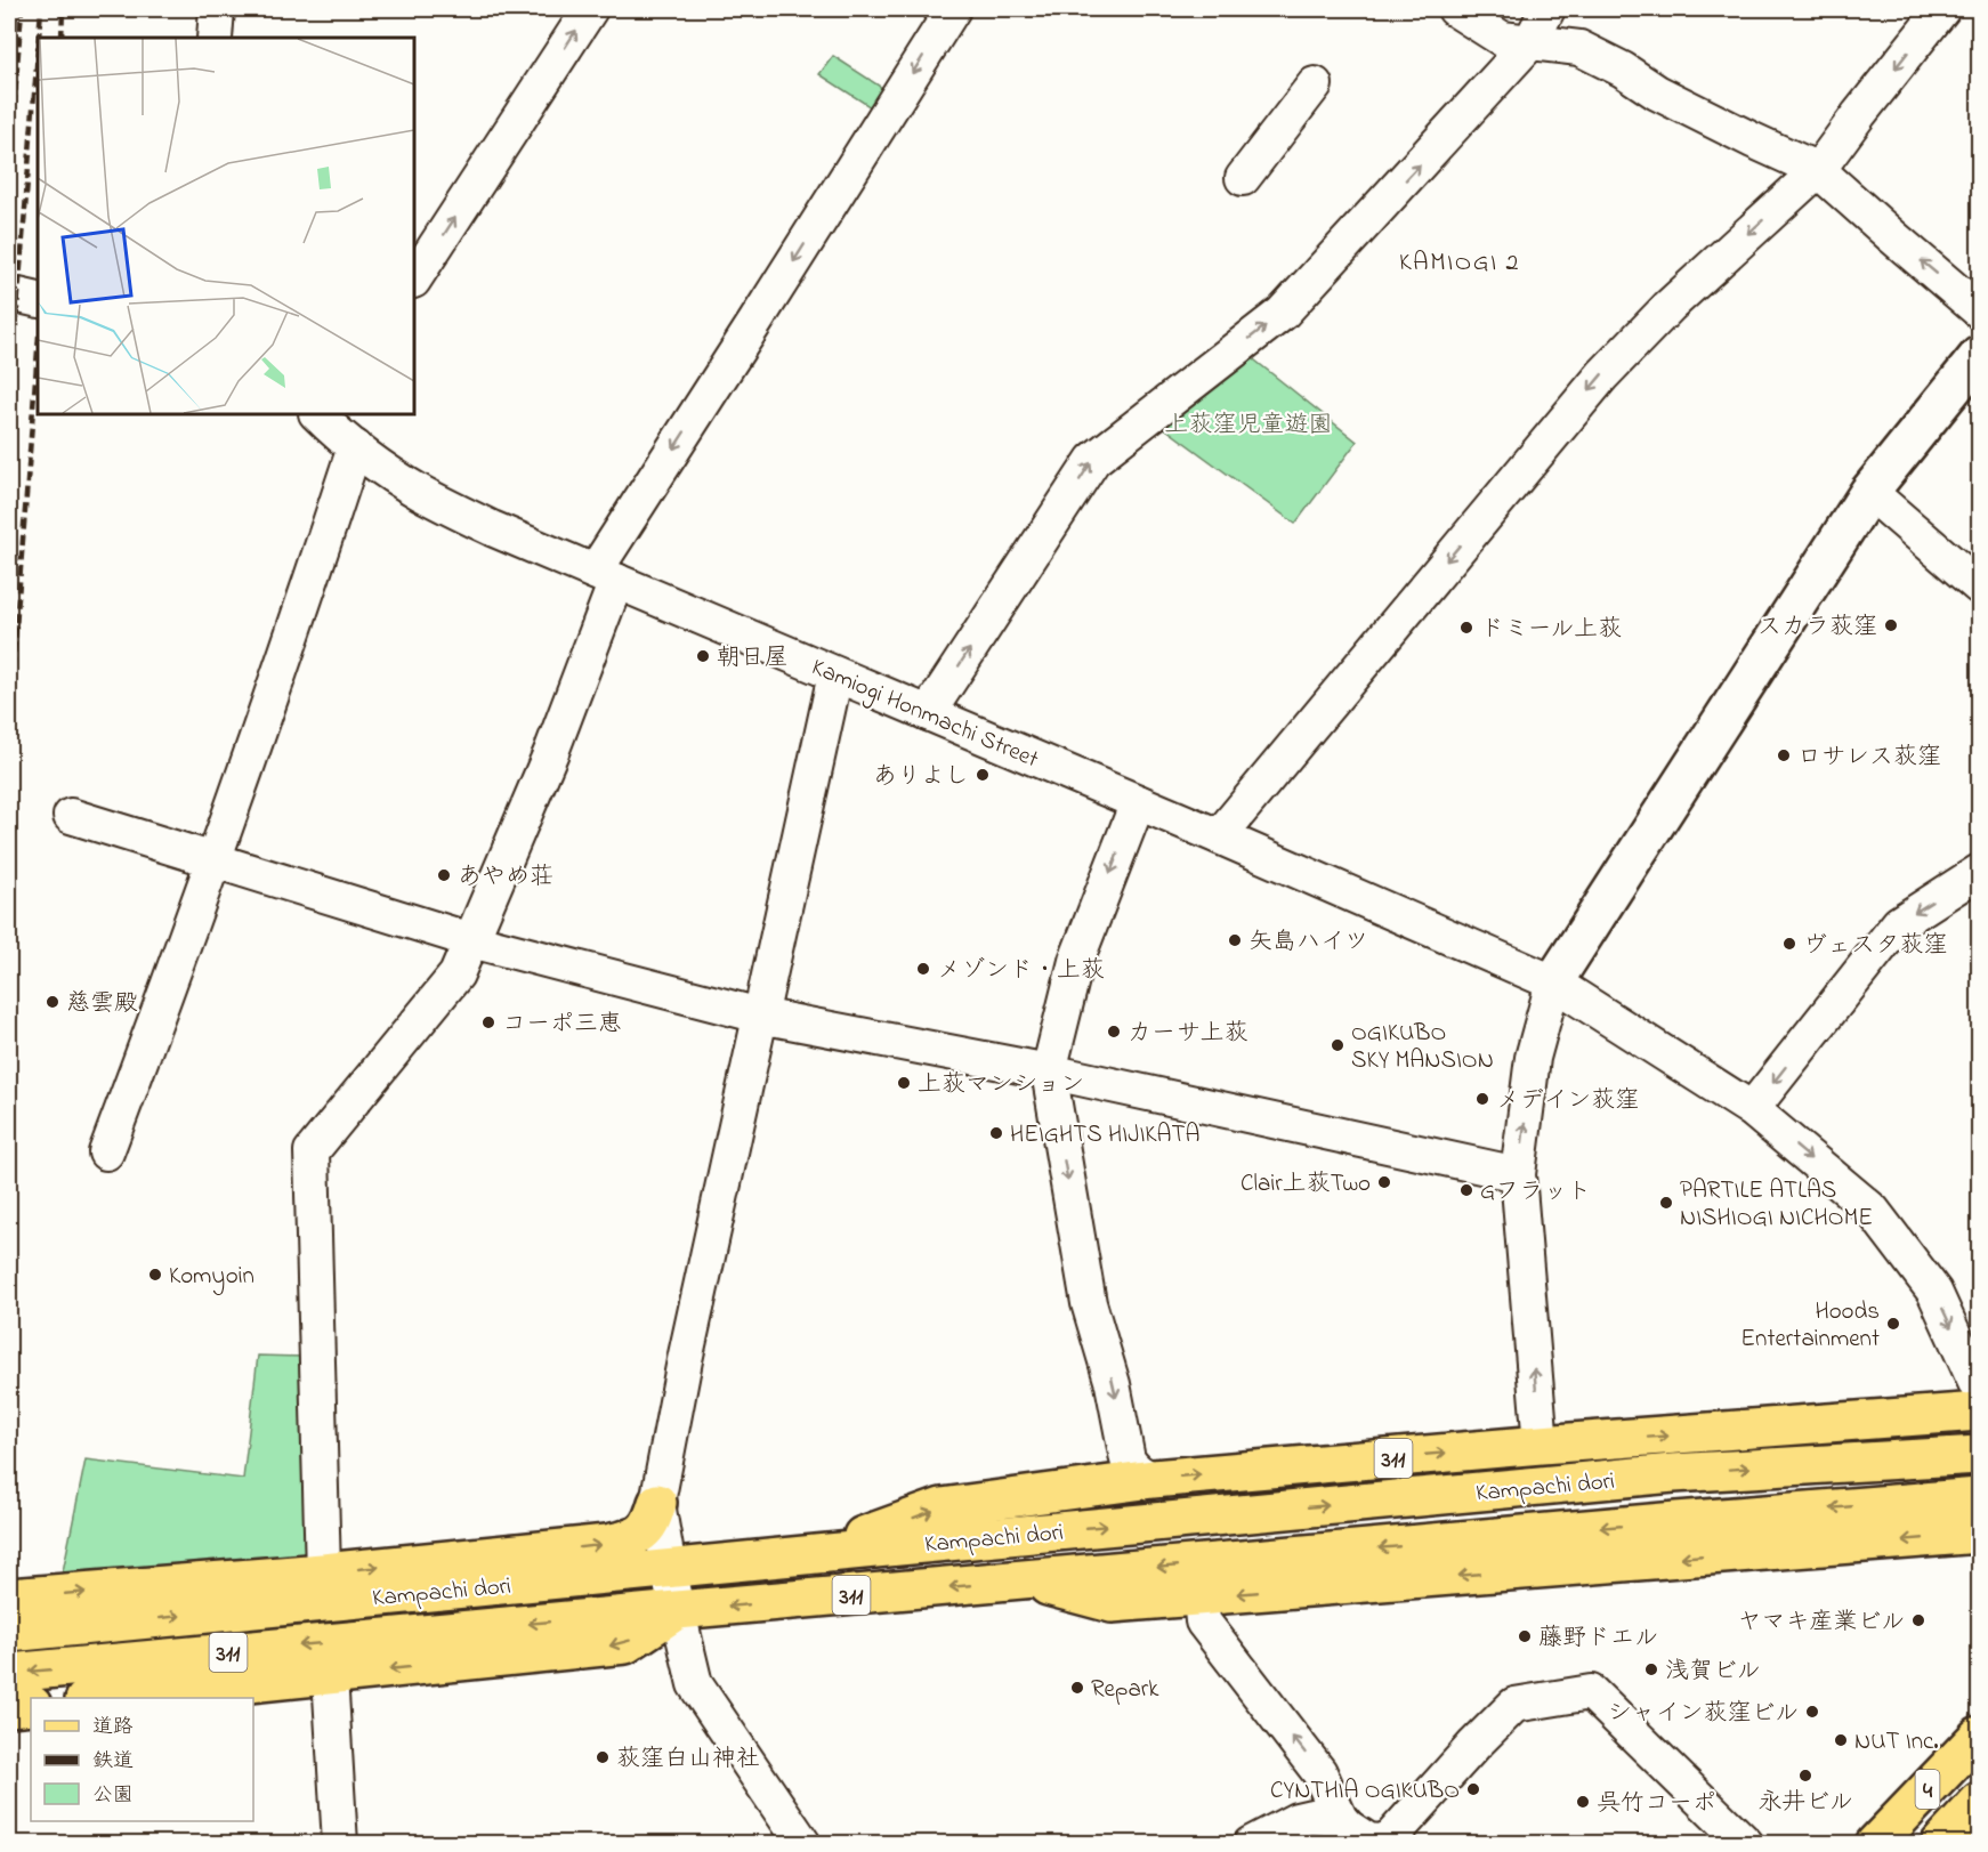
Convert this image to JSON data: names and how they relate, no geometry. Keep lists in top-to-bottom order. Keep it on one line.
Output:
{"streets":{"main road":["311","Kampachi dori","4"],"street":["Kamiogi Honmachi Street"]},"crossings":[["311","Kampachi dori"]],"districts":["KAMIOGI 2"],"parks":["上荻窪児童遊園"],"places":["スカラ荻窪","ドミール上荻","朝日屋","ロサレス荻窪","ありよし","あやめ荘","矢島ハイツ","ヴェスタ荻窪","メゾンド・上荻","慈雲殿","コーポ三恵","カーサ上荻","OGIKUBO SKY MANSION","上荻マンション","メデイン荻窪","HEIGHTS HIJIKATA","Clair上荻Two","Gフラット","PARTILE ATLAS NISHIOGI NICHOME","Komyoin","Hoods Entertainment","ヤマキ産業ビル","藤野ドエル","浅賀ビル","Repark","シャイン荻窪ビル","NUT Inc.","荻窪白山神社","永井ビル","CYNTHIA OGIKUBO","呉竹コーポ"],"legend":["道路","鉄道","公園"]}
